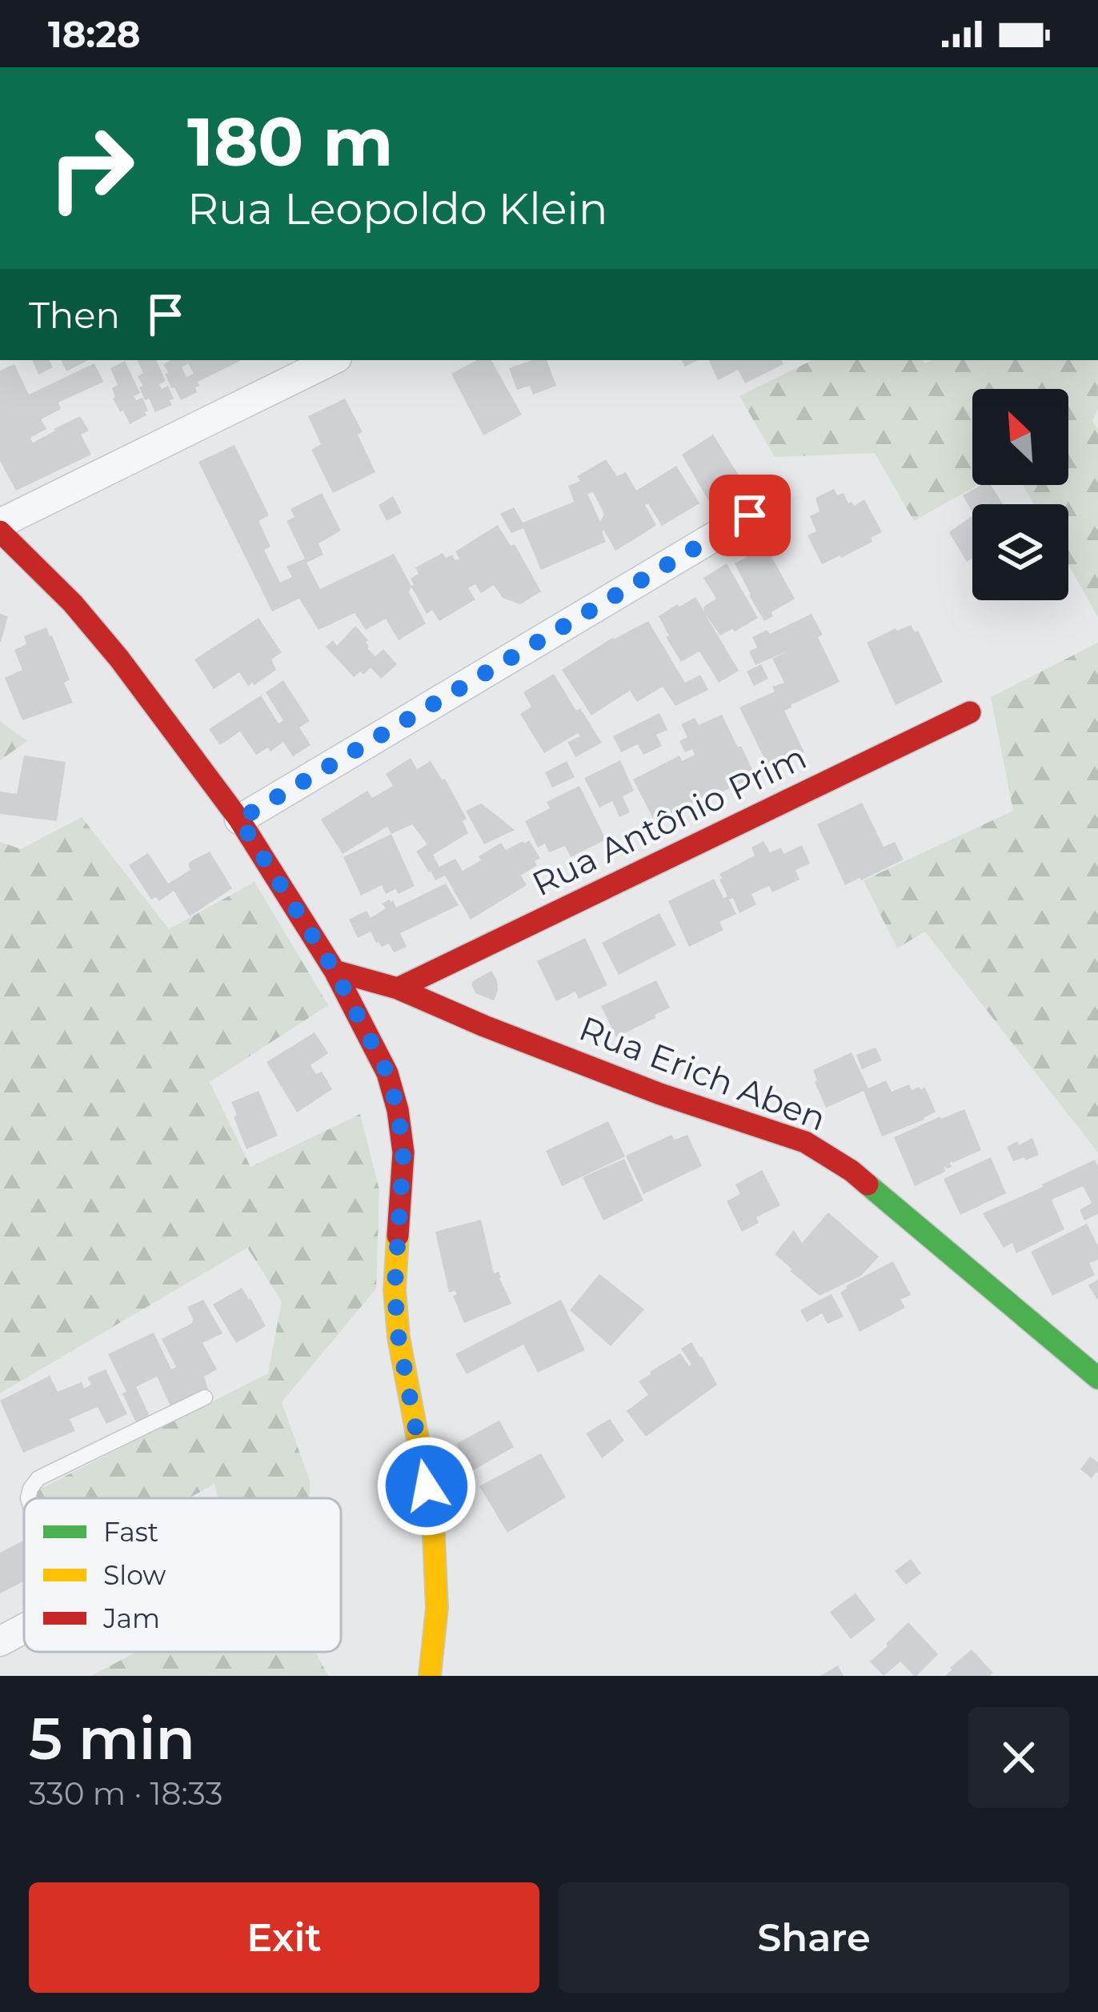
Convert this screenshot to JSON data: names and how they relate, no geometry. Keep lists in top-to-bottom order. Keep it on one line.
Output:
{"streets":{"street":["Rua Antônio Prim","Rua Erich Aben"]},"crossings":[["Rua Antônio Prim","Rua Erich Aben"]],"legend":["Fast","Slow","Jam"],"north":"top left","page":{"status":"18:28","turn":["180 m","Rua Leopoldo Klein"],"then":"Then","heading":["5 min","330 m · 18:33"],"buttons":["Exit","Share"]}}
